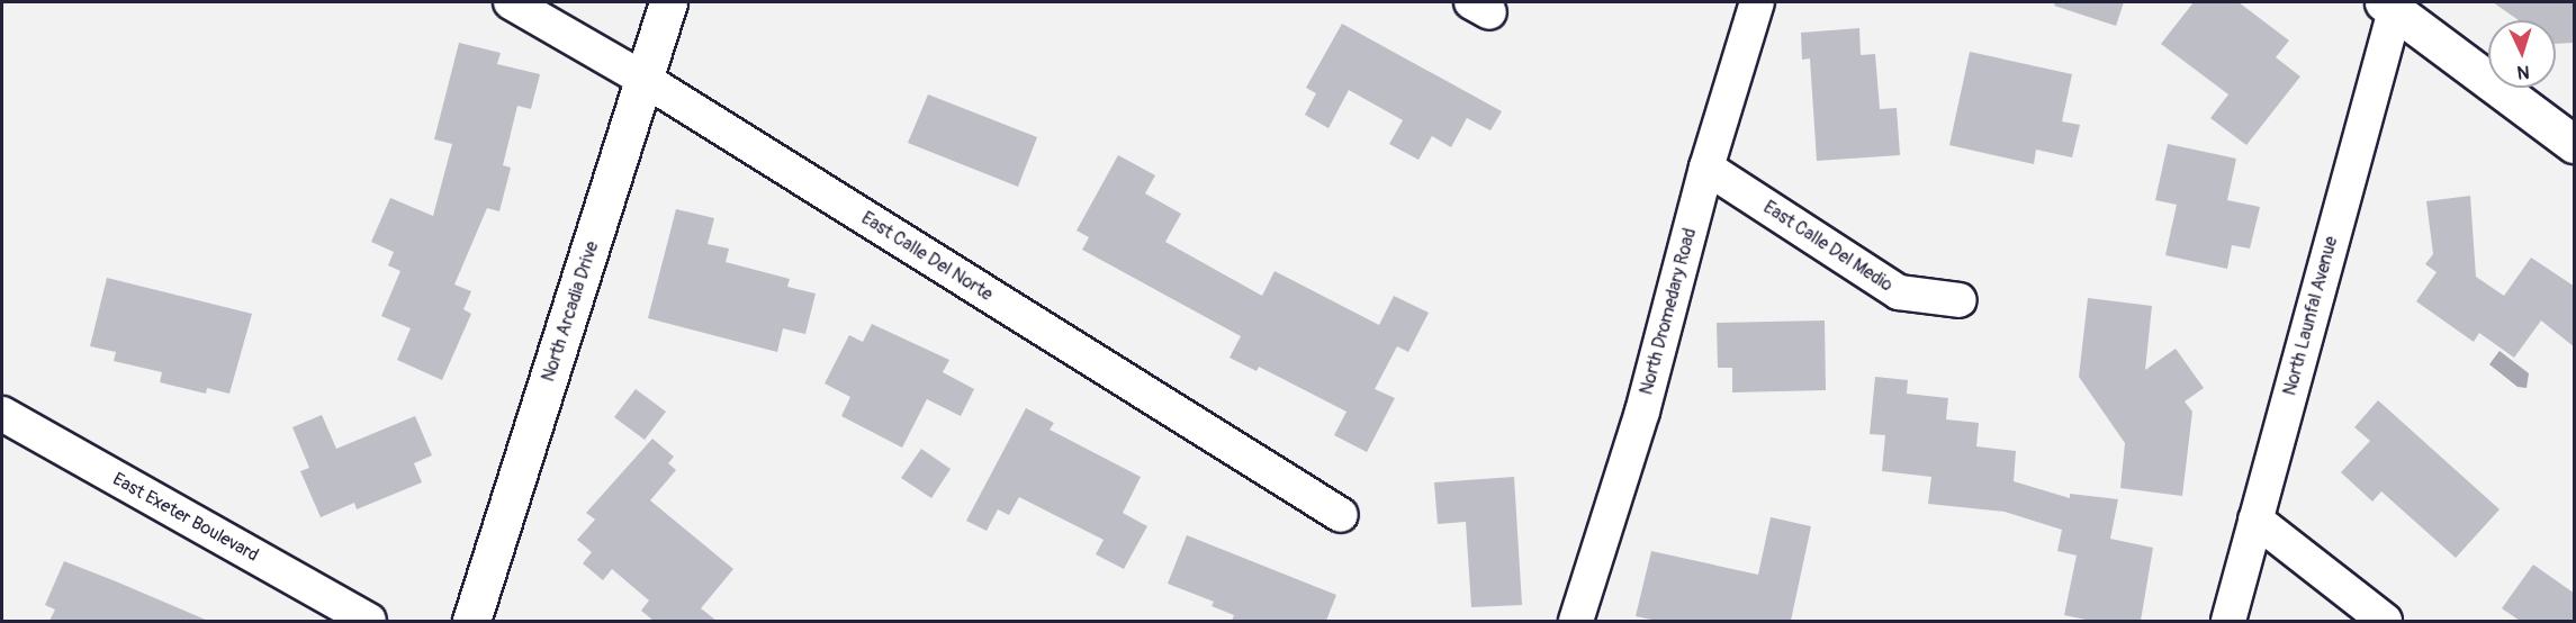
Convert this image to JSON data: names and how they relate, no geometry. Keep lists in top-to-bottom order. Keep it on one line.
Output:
{"streets":{"street":["East Calle Del Medio","East Calle Del Norte","North Arcadia Drive","North Dromedary Road","North Launfal Avenue","East Exeter Boulevard"]},"crossings":[["East Calle Del Medio","North Dromedary Road"],["East Calle Del Norte","North Arcadia Drive"]],"north":"bottom"}
